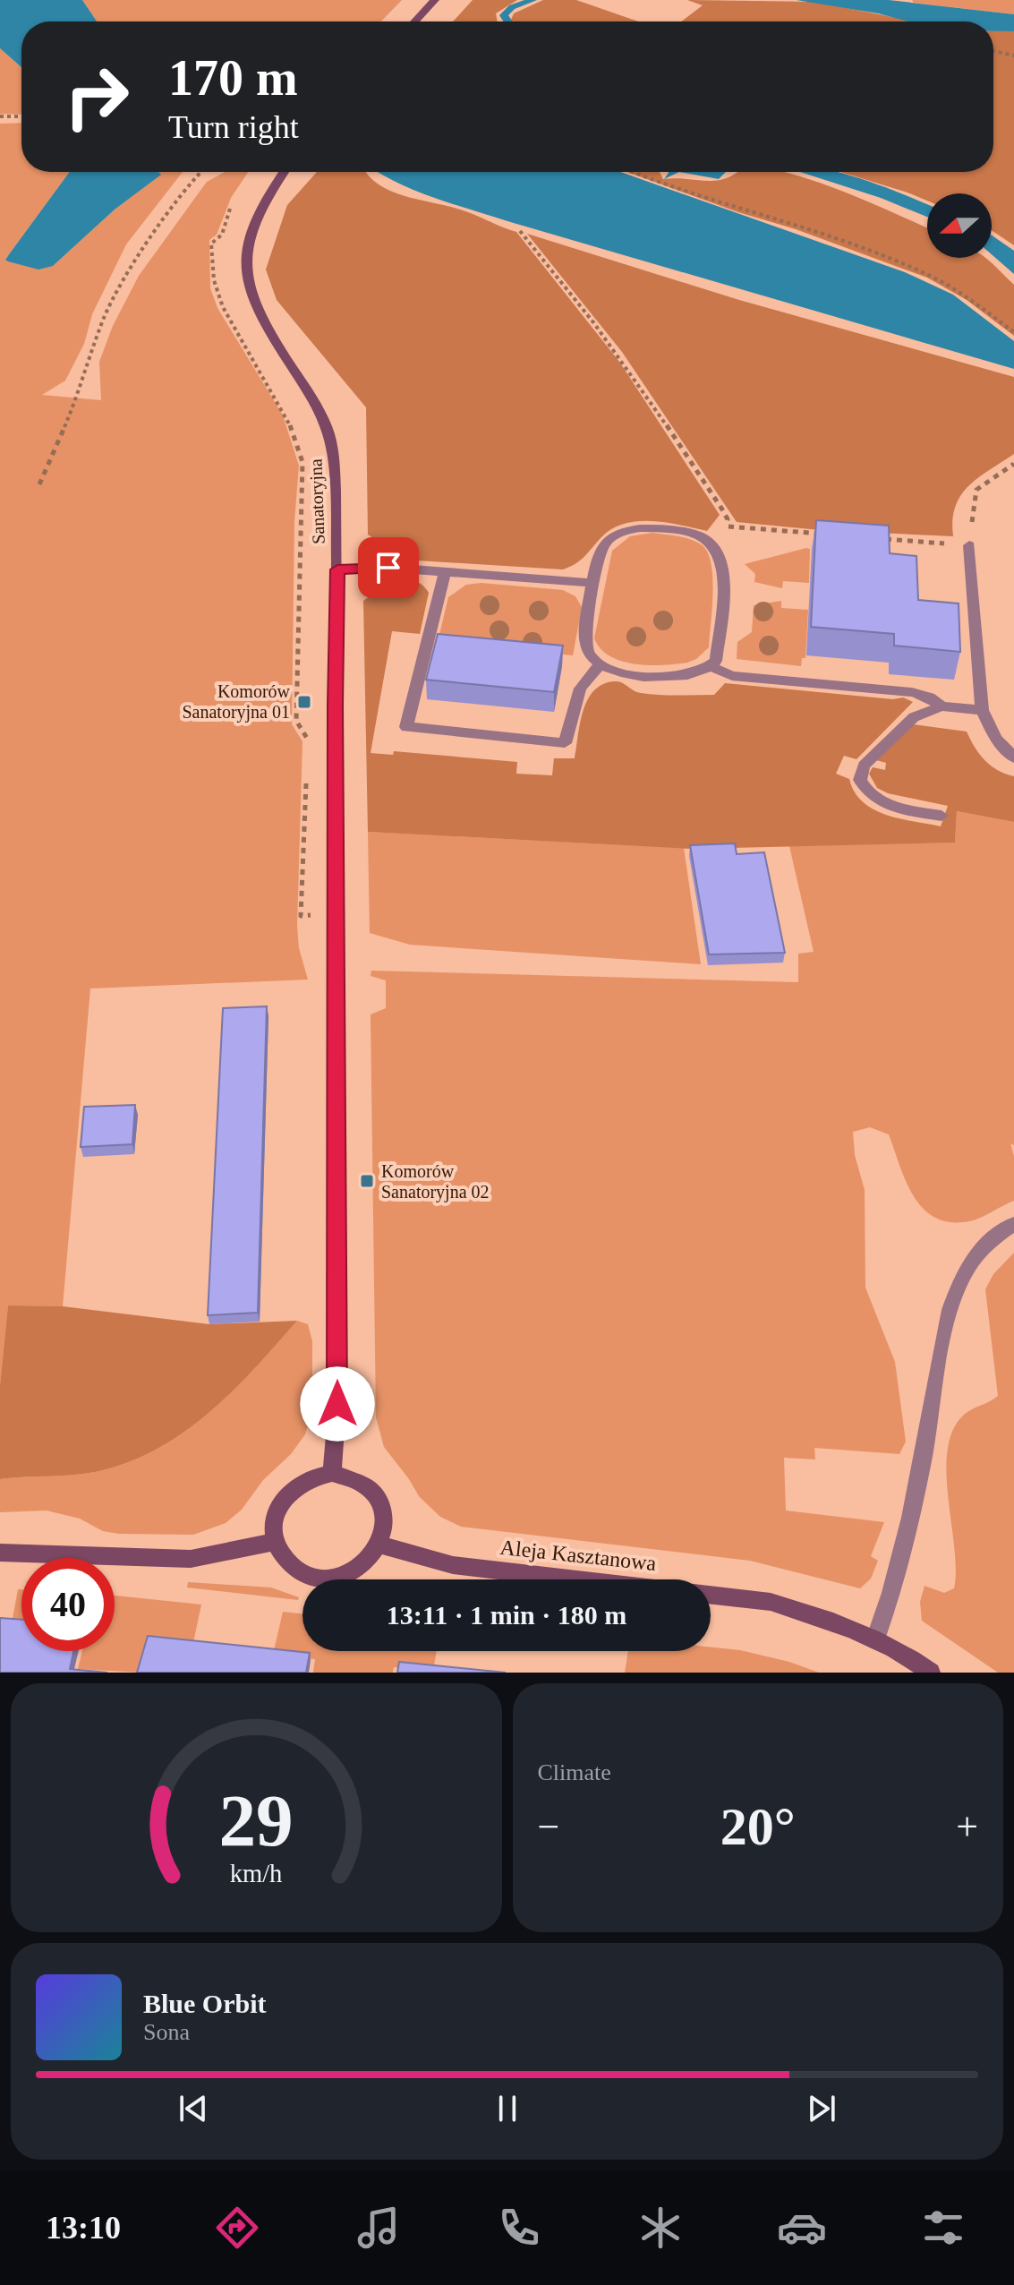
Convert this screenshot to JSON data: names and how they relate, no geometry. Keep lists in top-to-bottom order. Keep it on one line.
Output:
{"streets":{"street":["Sanatoryjna","Aleja Kasztanowa"]},"crossings":[["Sanatoryjna","Aleja Kasztanowa"]],"places":{"transit":["Komorów Sanatoryjna 01","Komorów Sanatoryjna 02"]},"north":"left","page":{"turn":["170 m","Turn right"],"limit":"40","trip":"13:11 · 1 min · 180 m","tile":"Climate","heat":["−","20°","+"],"song":["Blue Orbit","Sona"],"tabs":"13:10","gauge":["29","km/h"]}}
